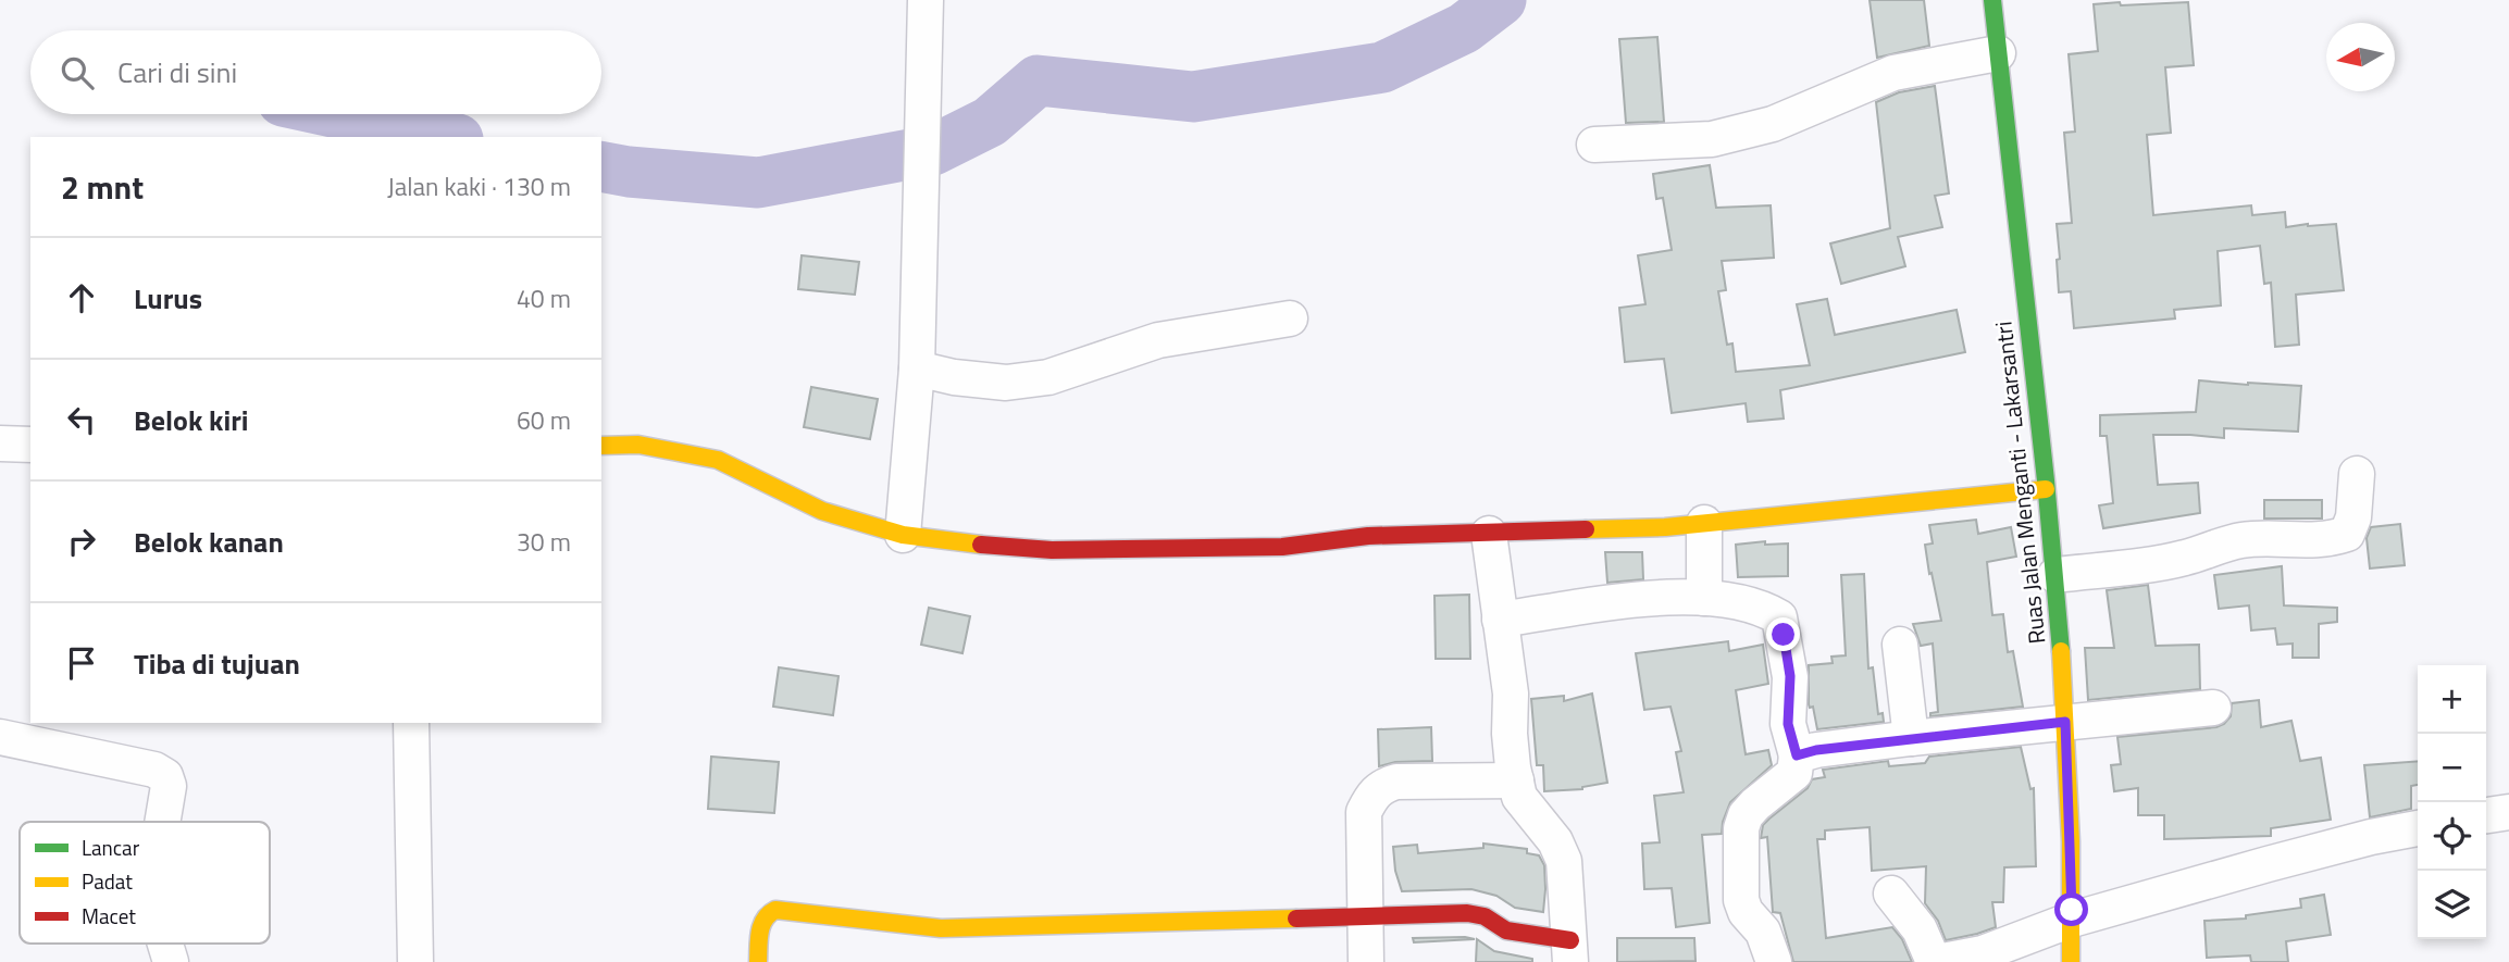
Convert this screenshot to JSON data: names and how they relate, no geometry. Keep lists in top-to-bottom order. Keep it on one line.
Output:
{"streets":{"street":["Ruas Jalan Menganti - Lakarsantri"]},"legend":["Lancar","Padat","Macet"],"north":"left","page":{"search":"Cari di sini","heading":["2 mnt","Jalan kaki · 130 m"],"list":[["Lurus","40 m"],["Belok kiri","60 m"],["Belok kanan","30 m"],"Tiba di tujuan"],"map_buttons":["+","−"]}}
